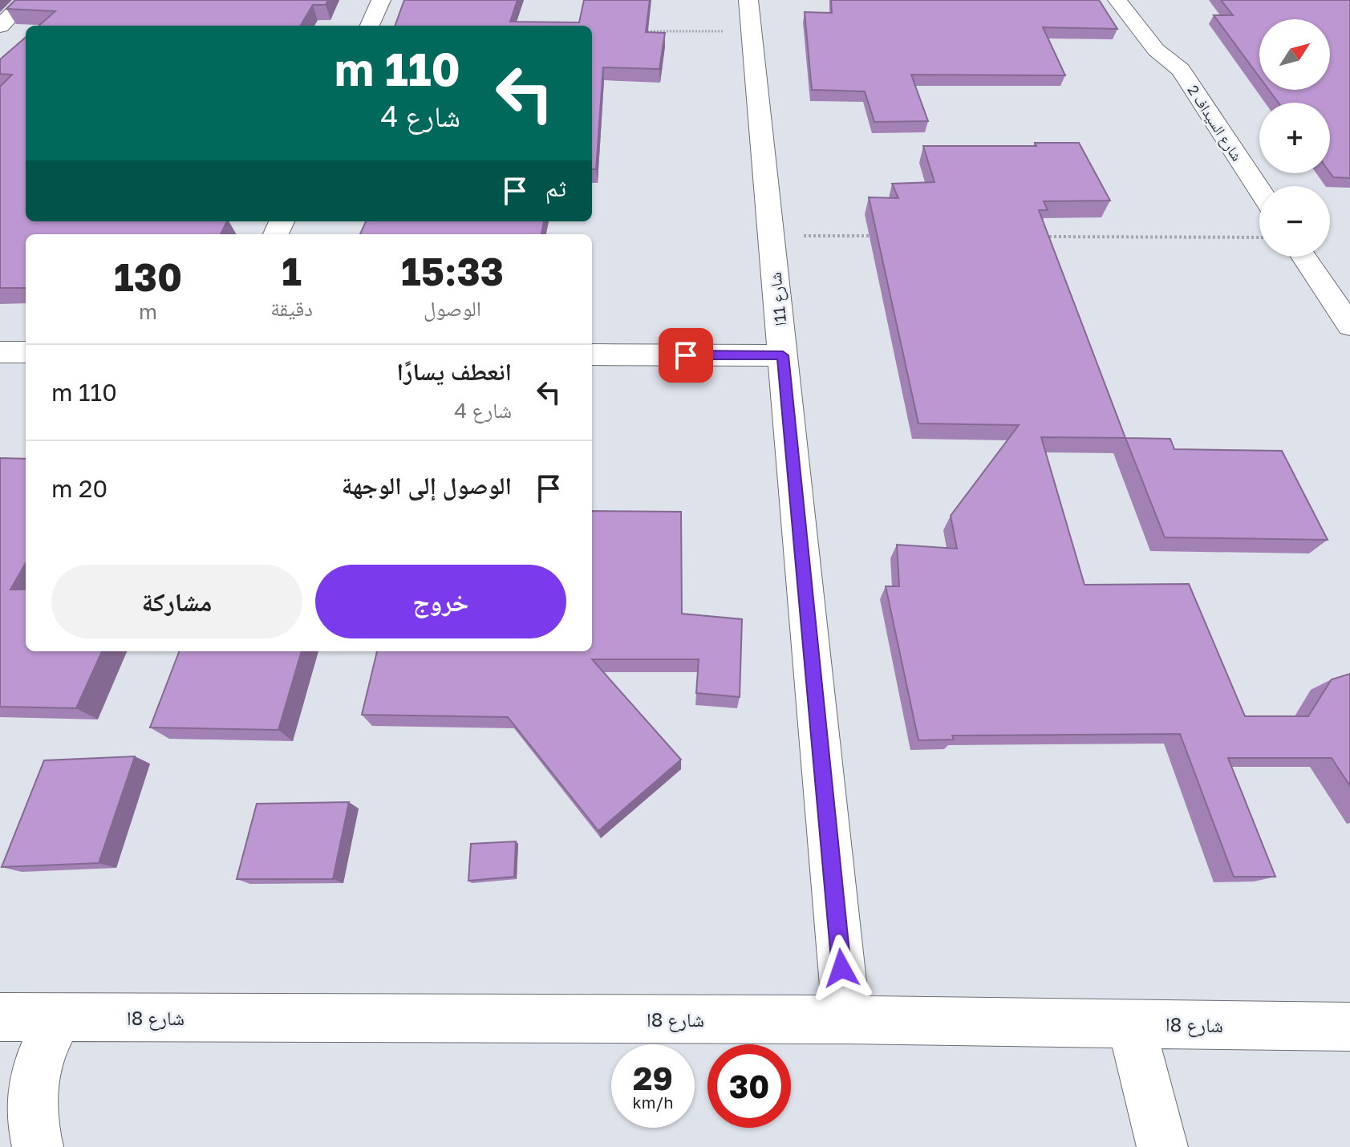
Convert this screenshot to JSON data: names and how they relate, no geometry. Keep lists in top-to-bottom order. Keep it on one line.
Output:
{"streets":{"street":["شارع السيداف 2","شارع 11ا","شارع 8ا"]},"crossings":[["شارع 11ا","شارع 8ا"]],"north":"top right","page":{"map_buttons":["+","−"],"turn":["110 m","شارع 4"],"then":"ثم","eta":["15:33","الوصول","1","دقيقة","130","m"],"list":[{"name":"انعطف يسارًا","note":"شارع 4","value":"110 m"},{"name":"الوصول إلى الوجهة","value":"20 m"}],"buttons":["خروج","مشاركة"],"speed":"29 km/h","limit":"30"}}
